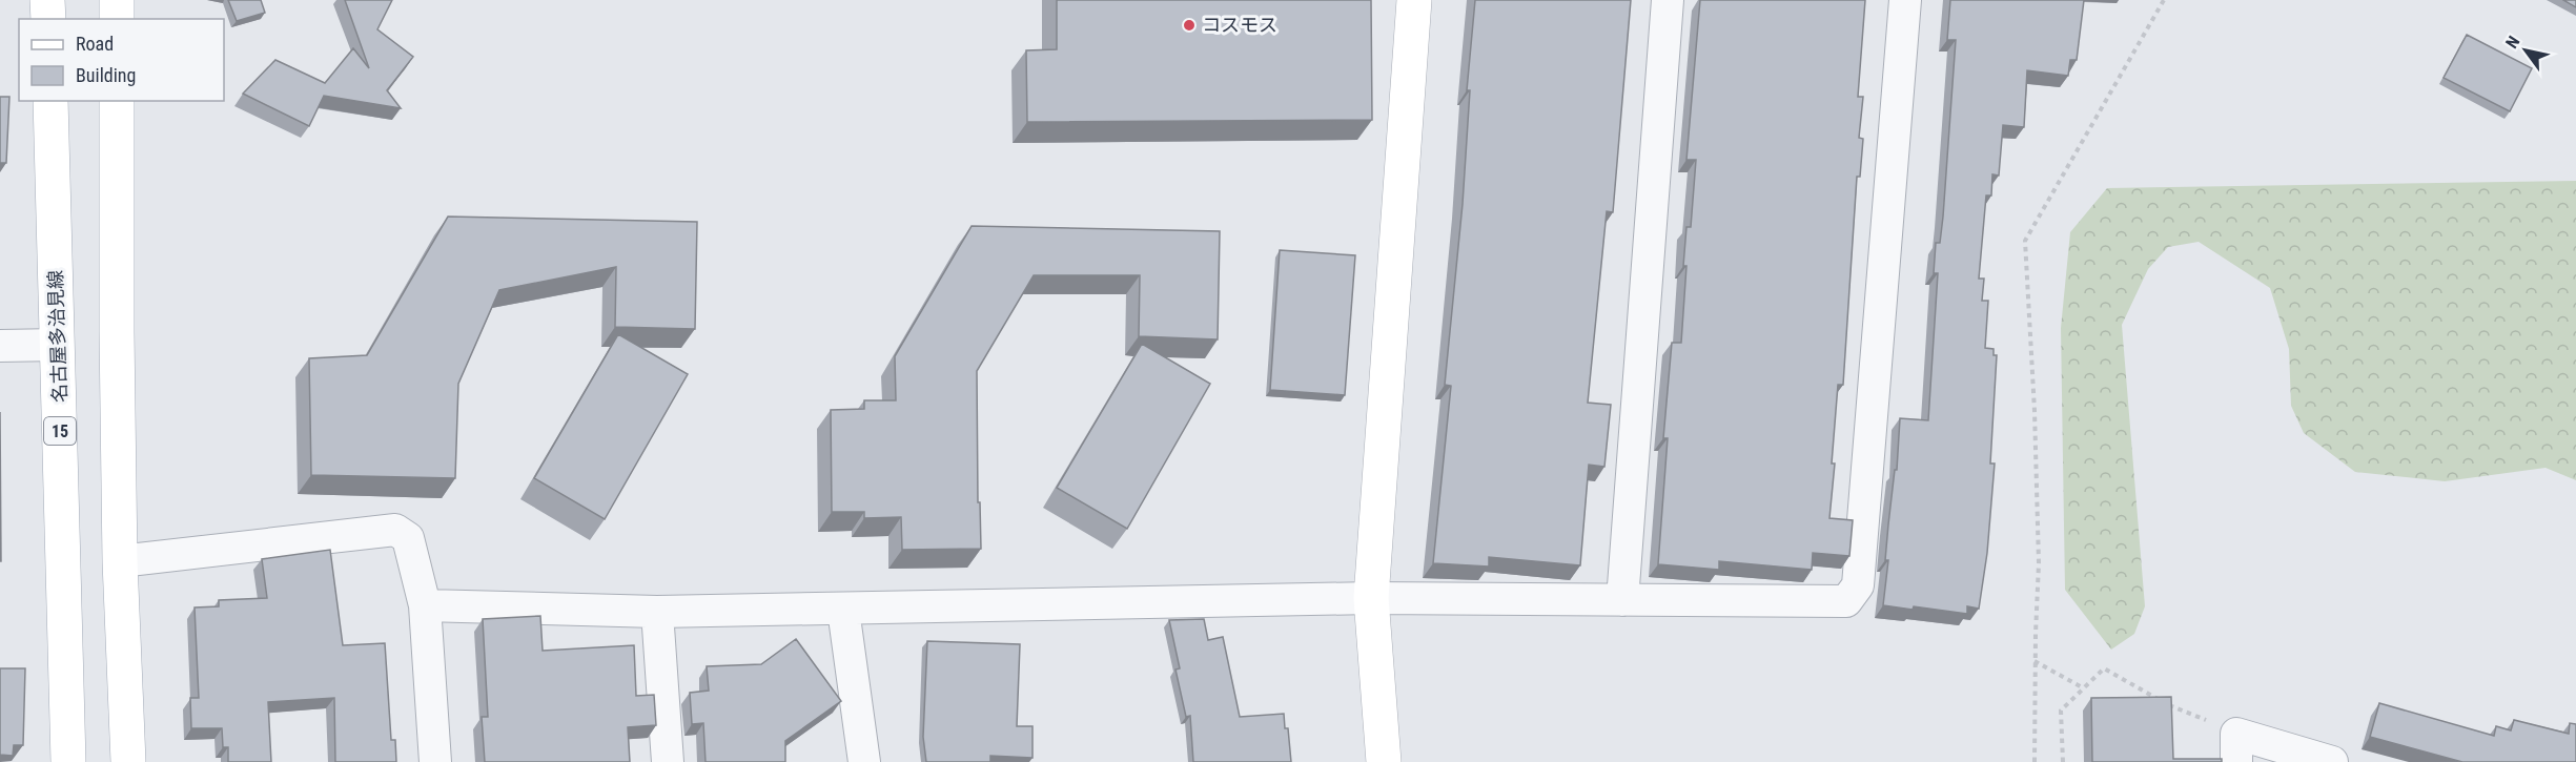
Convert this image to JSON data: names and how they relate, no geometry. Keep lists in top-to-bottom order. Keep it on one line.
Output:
{"streets":{"main road":["名古屋多治見線","15"]},"places":["コスモス"],"legend":["Road","Building"],"north":"top left"}
